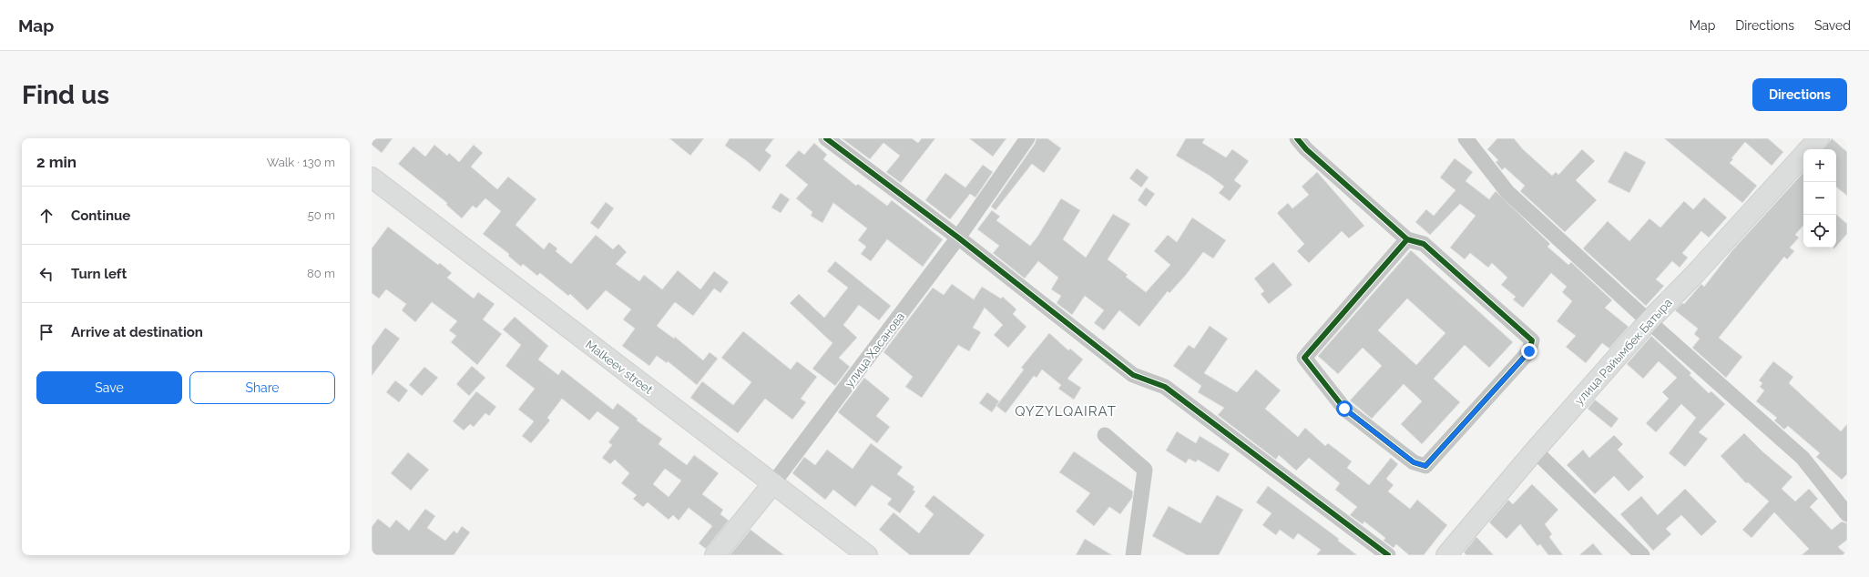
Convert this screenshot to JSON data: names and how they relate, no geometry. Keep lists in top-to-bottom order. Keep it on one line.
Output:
{"streets":{"street":["улица Хасанова","улица Райымбек Батыра","Malkeev street"]},"crossings":[["улица Хасанова","Malkeev street"]],"districts":["QYZYLQAIRAT"],"page":{"header":"Map","nav":["Map","Directions","Saved"],"buttons":["Directions",["Save","Share"]],"title":"Find us","heading":["2 min","Walk · 130 m"],"map_buttons":["+","−"],"list":[["Continue","50 m"],["Turn left","80 m"],"Arrive at destination"]}}
